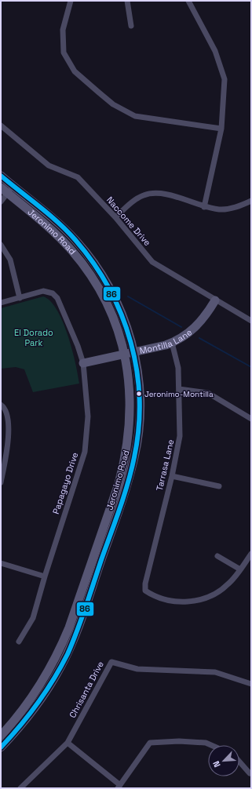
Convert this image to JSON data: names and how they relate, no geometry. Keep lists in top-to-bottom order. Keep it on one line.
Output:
{"streets":{"main road":["Jeronimo Road","Montilla Lane"],"street":["Naccome Drive","Tarrasa Lane","Papagayo Drive","Chrisanta Drive"]},"crossings":[["Naccome Drive","Montilla Lane"],["Jeronimo Road","Montilla Lane"],["Montilla Lane","Tarrasa Lane"],["Montilla Lane","Papagayo Drive"]],"parks":["El Dorado Park"],"places":["Jeronimo-Montilla"],"lines":["transit line 86"],"north":"bottom left"}
